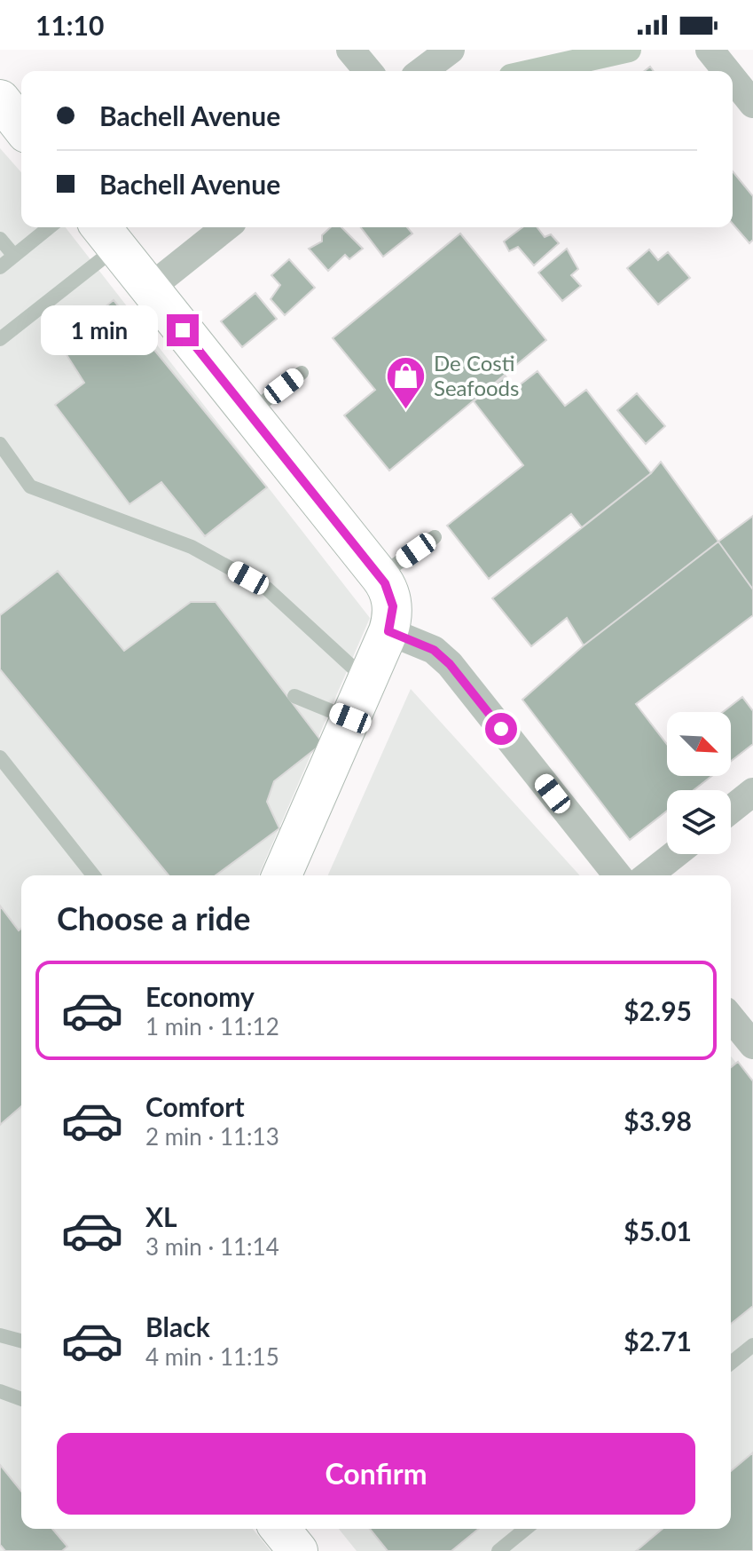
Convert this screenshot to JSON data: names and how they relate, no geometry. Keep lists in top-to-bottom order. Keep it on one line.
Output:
{"places":{"shop":["De Costi Seafoods"]},"north":"bottom right","page":{"status":"11:10","banner":["Bachell Avenue","Bachell Avenue"],"bubble":"1 min","heading":"Choose a ride","list":[{"name":"Economy","note":"1 min · 11:12","value":"$2.95"},{"name":"Comfort","note":"2 min · 11:13","value":"$3.98"},{"name":"XL","note":"3 min · 11:14","value":"$5.01"},{"name":"Black","note":"4 min · 11:15","value":"$2.71"}],"buttons":"Confirm"}}
